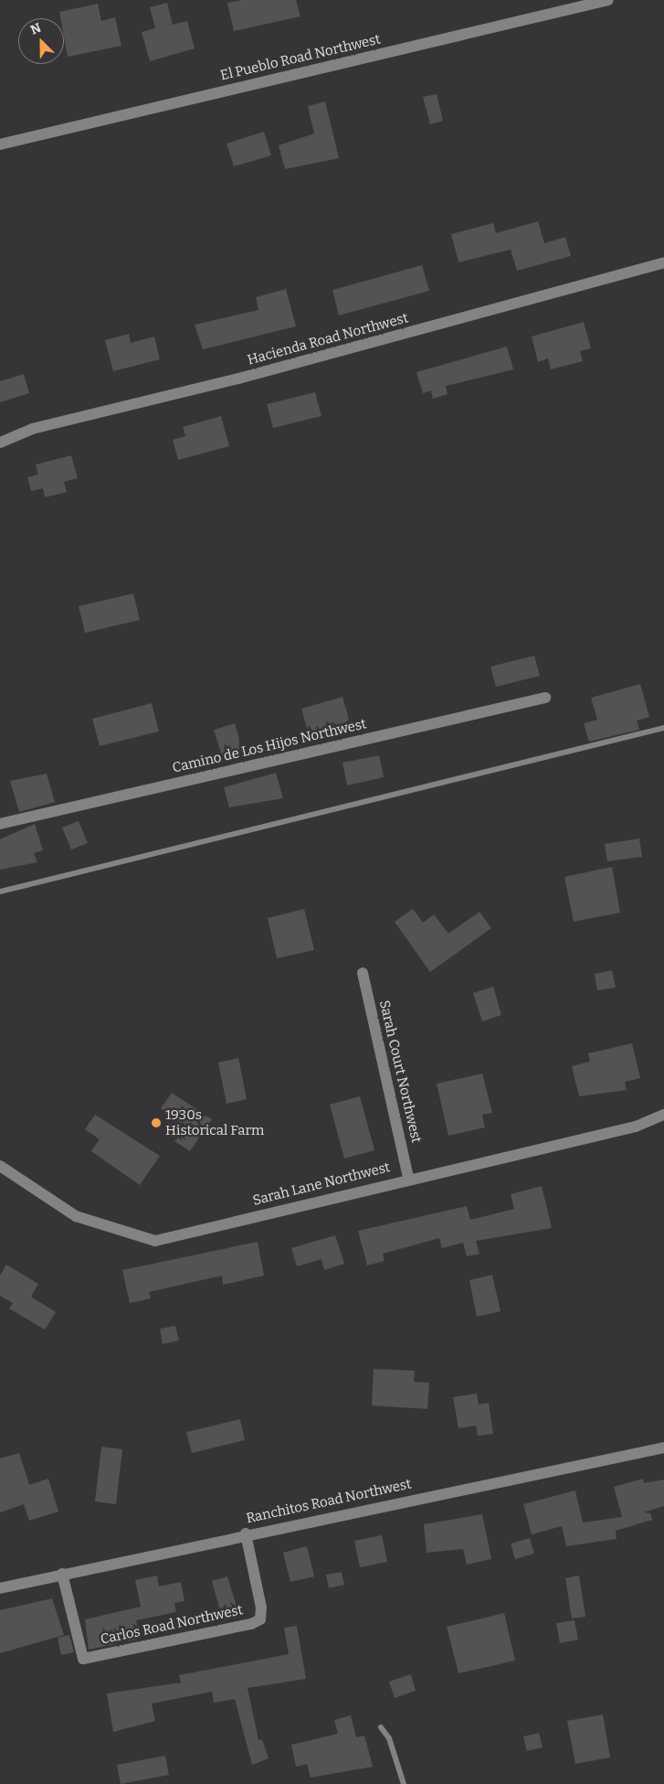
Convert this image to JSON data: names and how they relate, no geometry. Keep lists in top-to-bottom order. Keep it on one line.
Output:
{"streets":{"street":["El Pueblo Road Northwest","Hacienda Road Northwest","Camino de Los Hijos Northwest","Sarah Court Northwest","Sarah Lane Northwest","Ranchitos Road Northwest","Carlos Road Northwest"]},"crossings":[["Sarah Court Northwest","Sarah Lane Northwest"],["Ranchitos Road Northwest","Carlos Road Northwest"]],"places":["1930s Historical Farm"],"north":"top left"}
